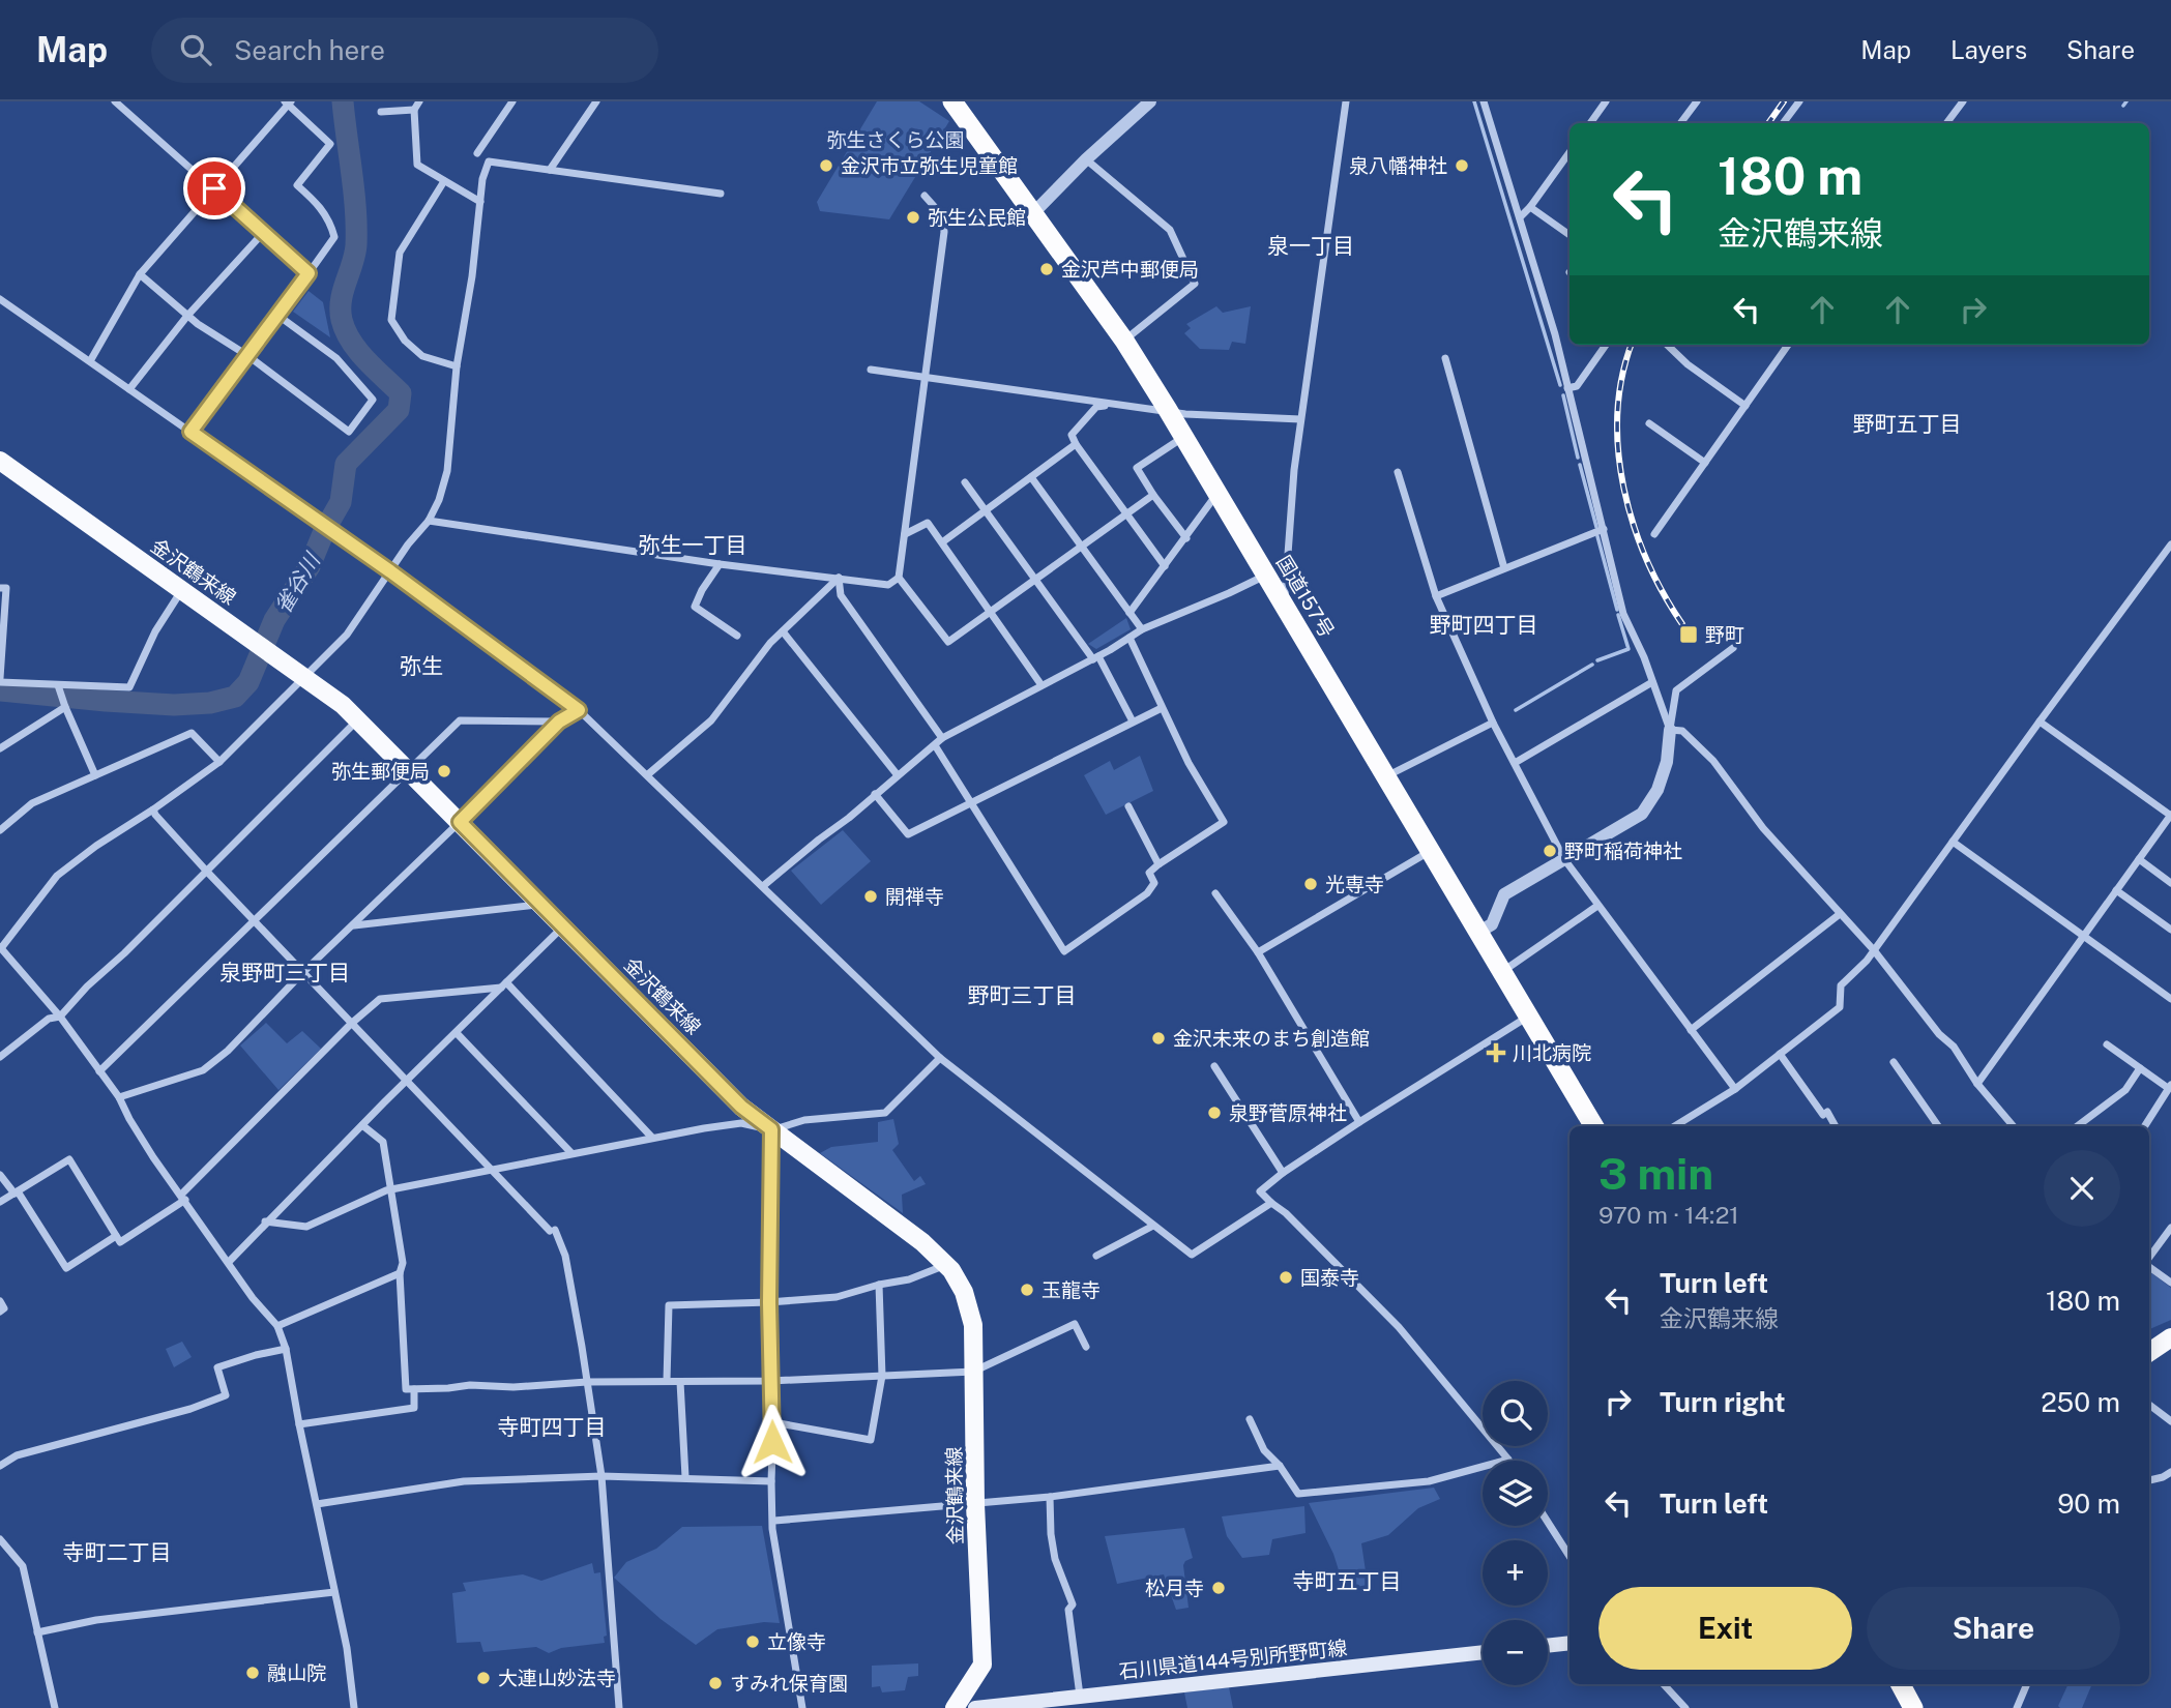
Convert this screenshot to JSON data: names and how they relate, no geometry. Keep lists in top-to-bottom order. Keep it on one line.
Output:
{"streets":{"highway":["国道157号"],"main road":["金沢鶴来線","石川県道144号別所野町線"]},"districts":["泉一丁目","野町五丁目","弥生一丁目","野町四丁目","弥生","泉野町三丁目","野町三丁目","寺町四丁目","寺町二丁目","寺町五丁目"],"water":["雀谷川"],"parks":["弥生さくら公園"],"places":{"other":["金沢市立弥生児童館","泉八幡神社","弥生公民館","金沢芦中郵便局","弥生郵便局","野町稲荷神社","光専寺","開禅寺","金沢未来のまち創造館","泉野菅原神社","国泰寺","玉龍寺","松月寺","立像寺","融山院","大連山妙法寺","すみれ保育園"],"transit":["野町"],"health":["川北病院"]},"page":{"header":"Map","search":"Search here","nav":["Map","Layers","Share"],"turn":["180 m","金沢鶴来線"],"heading":["3 min","970 m · 14:21"],"list":[{"name":"Turn left","note":"金沢鶴来線","value":"180 m"},{"name":"Turn right","value":"250 m"},{"name":"Turn left","value":"90 m"}],"map_buttons":["+","−"],"buttons":["Exit","Share"]}}
